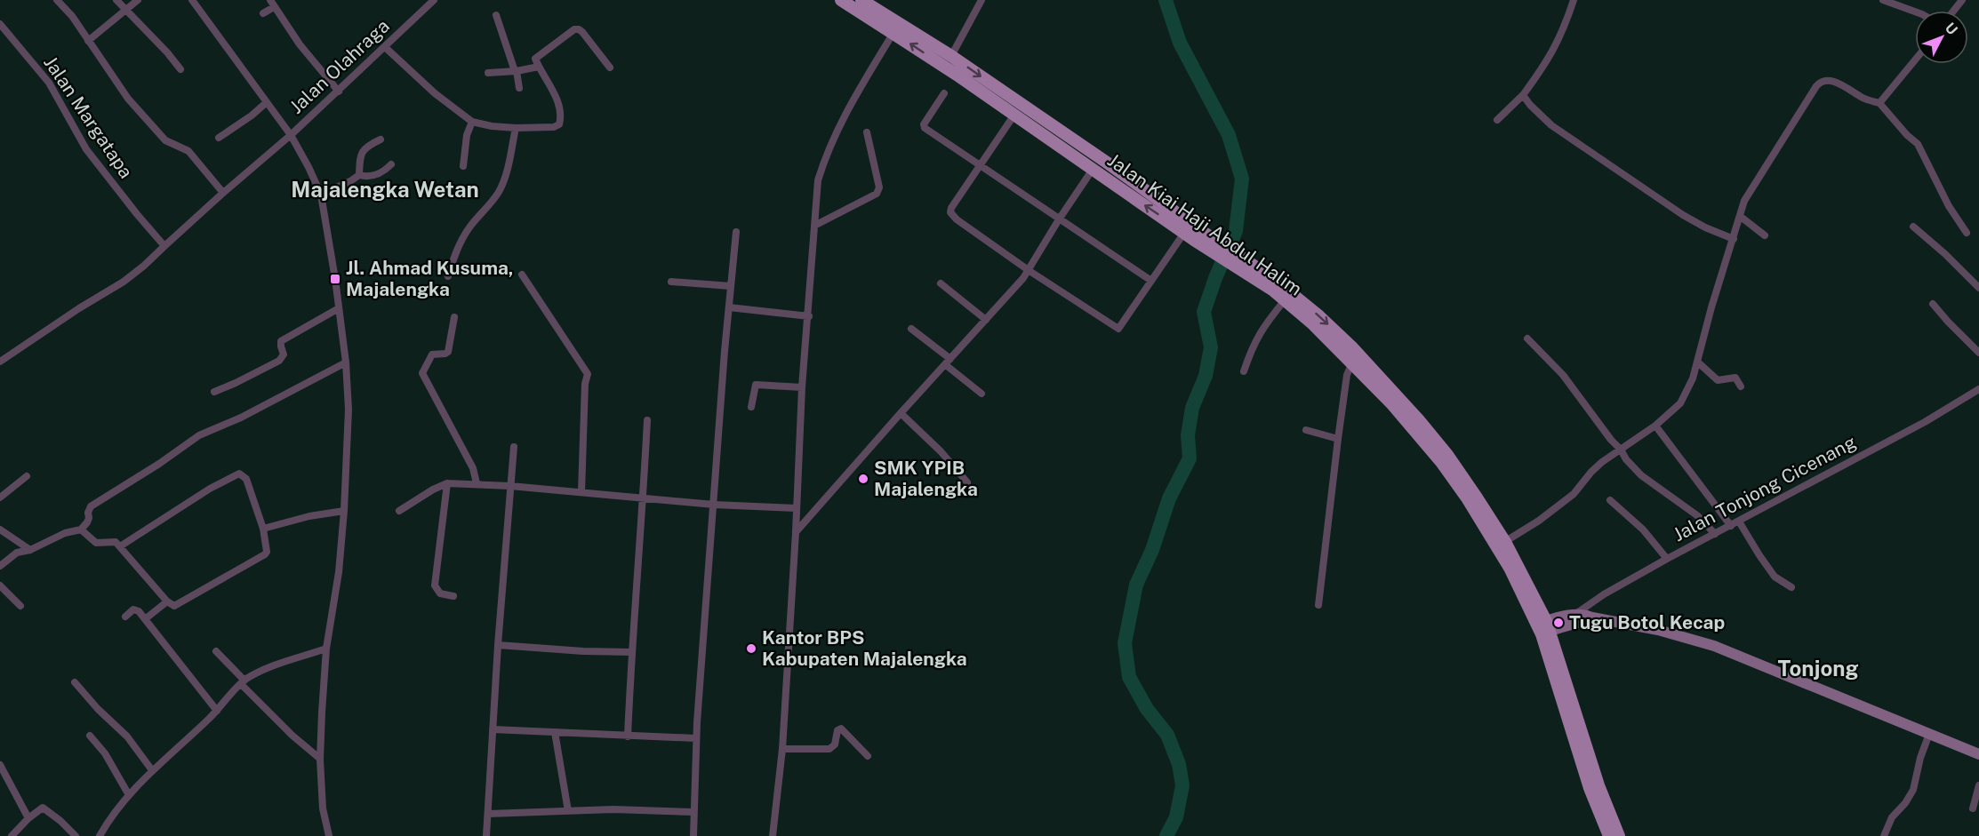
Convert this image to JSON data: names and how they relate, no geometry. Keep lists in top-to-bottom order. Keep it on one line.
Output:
{"streets":{"main road":["Jalan Kiai Haji Abdul Halim"],"street":["Jalan Olahraga","Jalan Margatapa","Jalan Tonjong Cicenang"]},"districts":["Majalengka Wetan","Tonjong"],"places":{"transit":["Jl. Ahmad Kusuma, Majalengka"],"other":["SMK YPIB Majalengka","Tugu Botol Kecap","Kantor BPS Kabupaten Majalengka"]},"north":"top right"}
